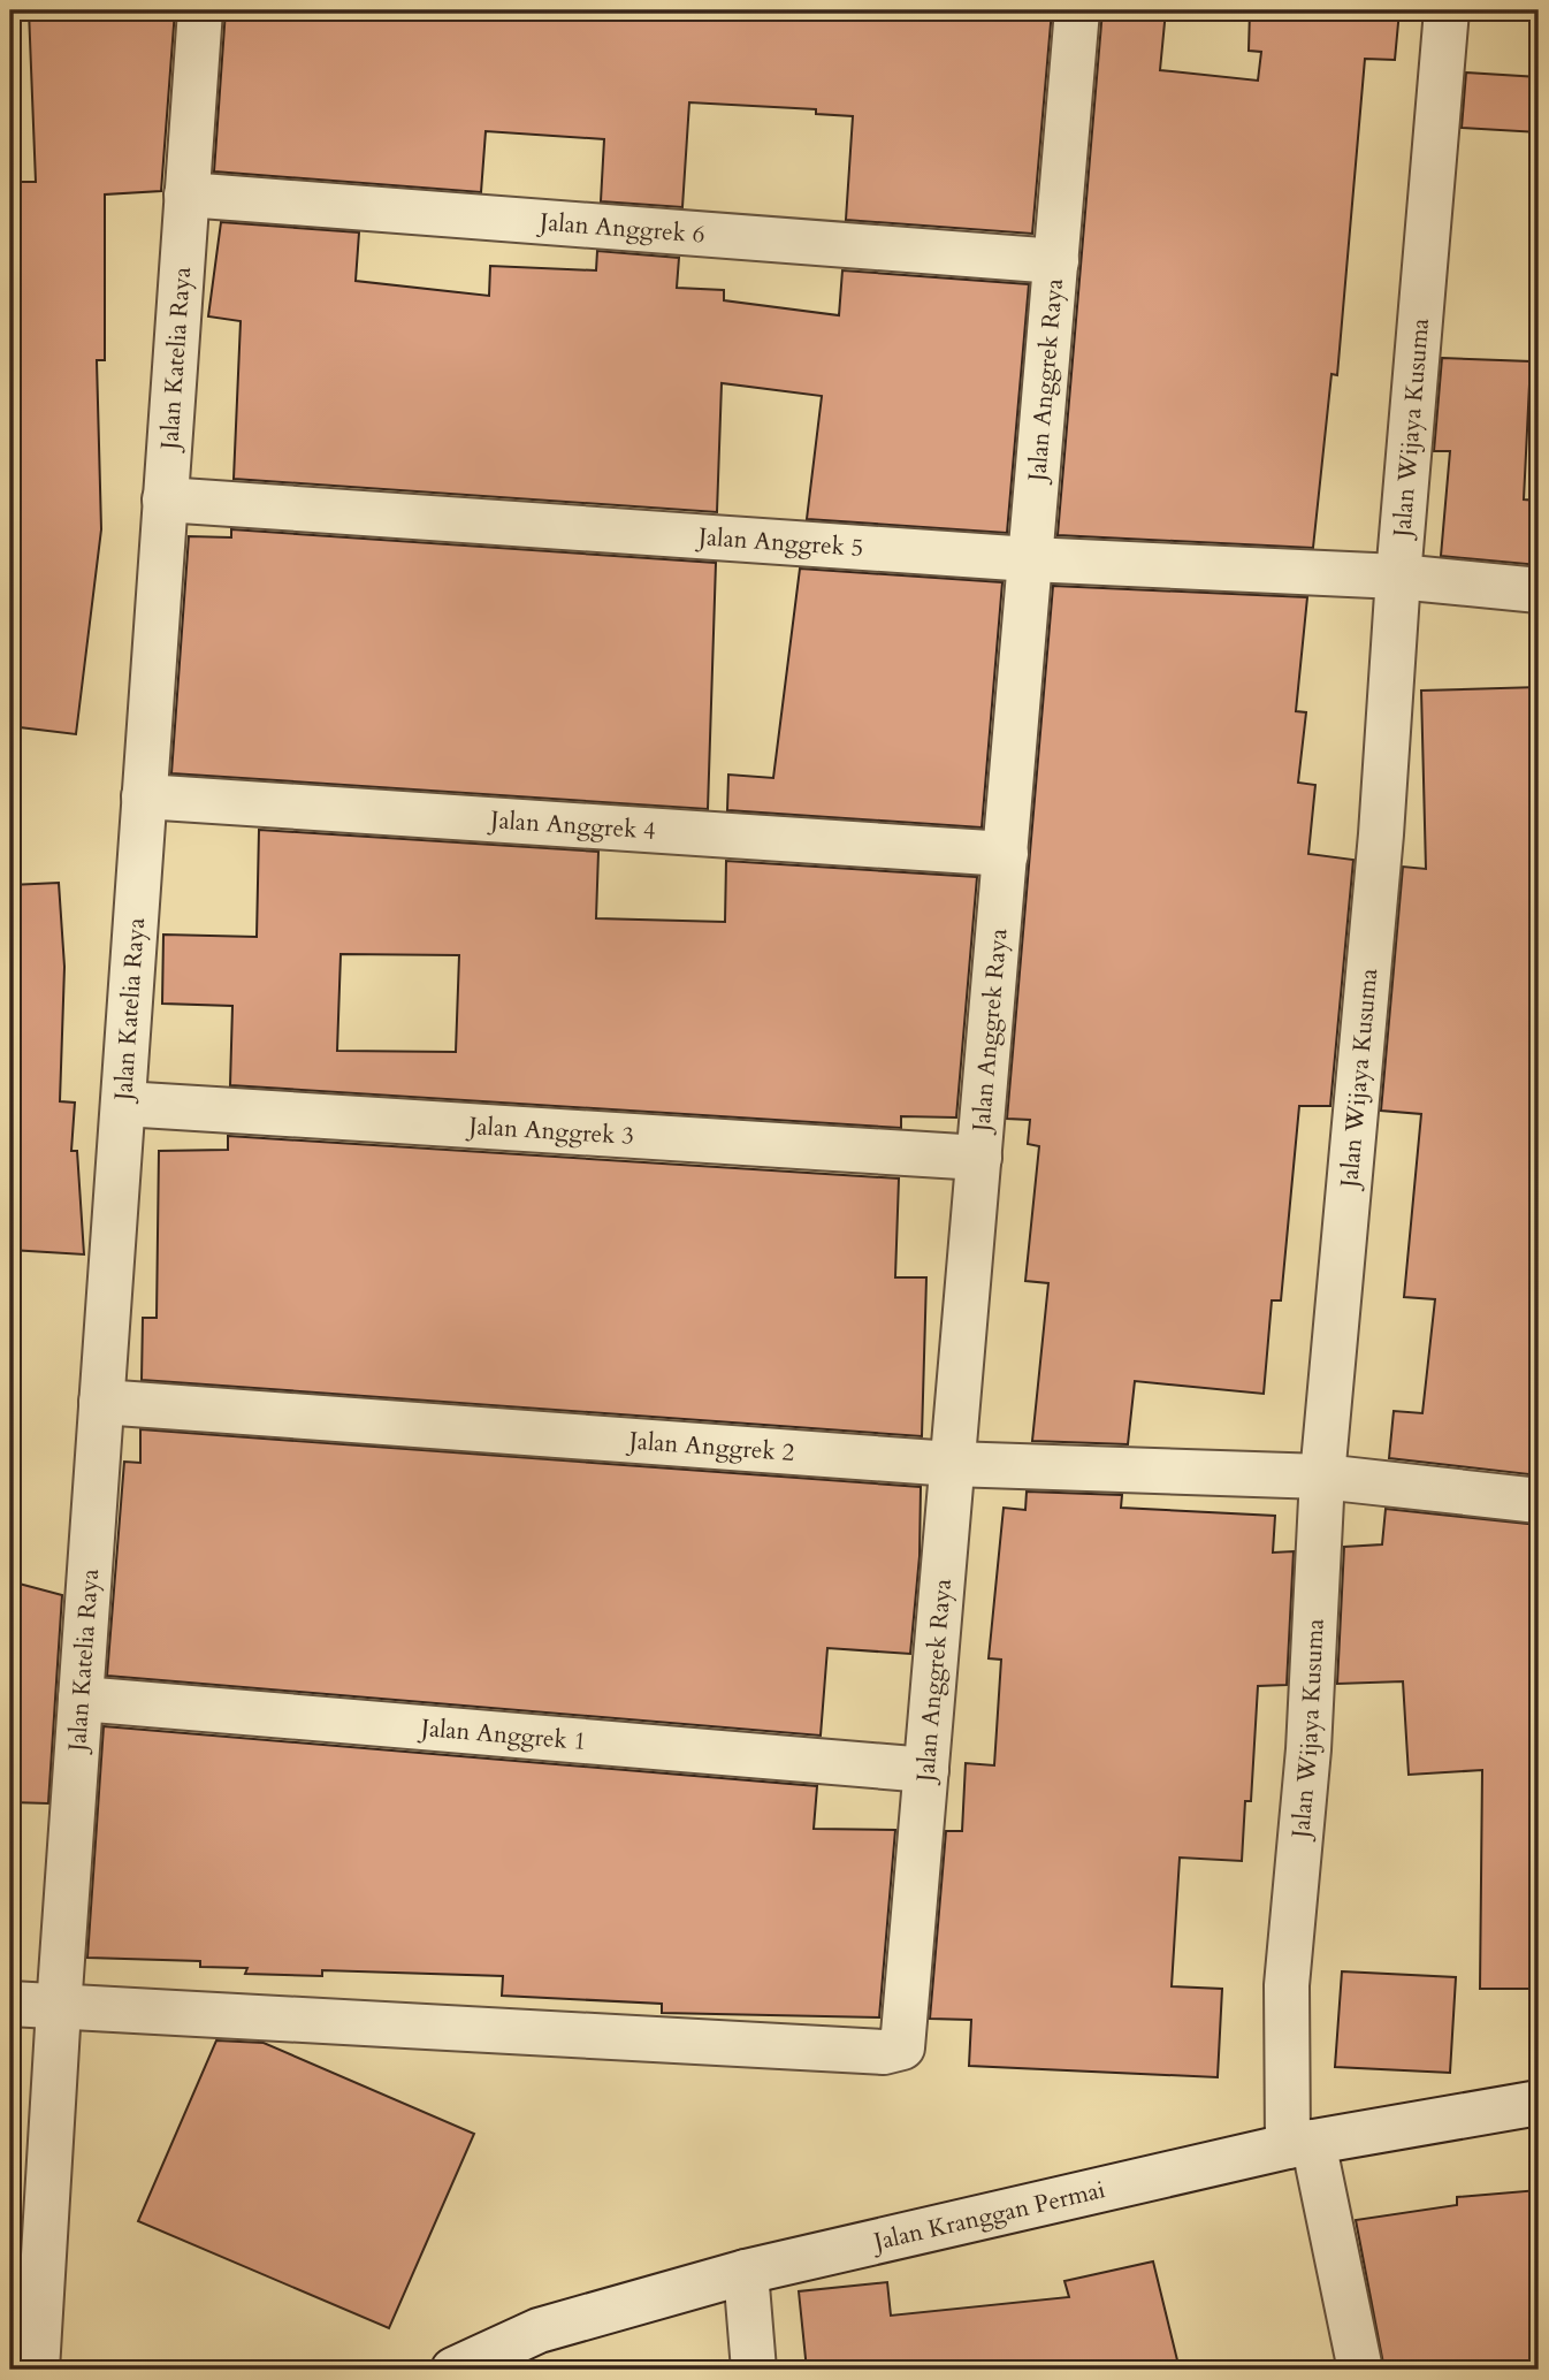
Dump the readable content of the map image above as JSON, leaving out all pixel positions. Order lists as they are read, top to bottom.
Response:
{
  "streets": {
    "street": [
      "Jalan Anggrek 6",
      "Jalan Katelia Raya",
      "Jalan Anggrek Raya",
      "Jalan Wijaya Kusuma",
      "Jalan Anggrek 5",
      "Jalan Anggrek 4",
      "Jalan Anggrek 3",
      "Jalan Anggrek 2",
      "Jalan Anggrek 1",
      "Jalan Kranggan Permai"
    ]
  },
  "crossings": [
    ["Jalan Anggrek 6", "Jalan Katelia Raya"],
    ["Jalan Anggrek 6", "Jalan Anggrek Raya"],
    ["Jalan Katelia Raya", "Jalan Anggrek Raya"],
    ["Jalan Katelia Raya", "Jalan Anggrek 5"],
    ["Jalan Katelia Raya", "Jalan Anggrek 4"],
    ["Jalan Katelia Raya", "Jalan Anggrek 3"],
    ["Jalan Katelia Raya", "Jalan Anggrek 2"],
    ["Jalan Katelia Raya", "Jalan Anggrek 1"],
    ["Jalan Anggrek Raya", "Jalan Anggrek 5"],
    ["Jalan Anggrek Raya", "Jalan Anggrek 4"],
    ["Jalan Anggrek Raya", "Jalan Anggrek 3"],
    ["Jalan Anggrek Raya", "Jalan Anggrek 2"],
    ["Jalan Anggrek Raya", "Jalan Anggrek 1"],
    ["Jalan Wijaya Kusuma", "Jalan Anggrek 5"],
    ["Jalan Wijaya Kusuma", "Jalan Anggrek 2"],
    ["Jalan Wijaya Kusuma", "Jalan Kranggan Permai"]
  ]
}
